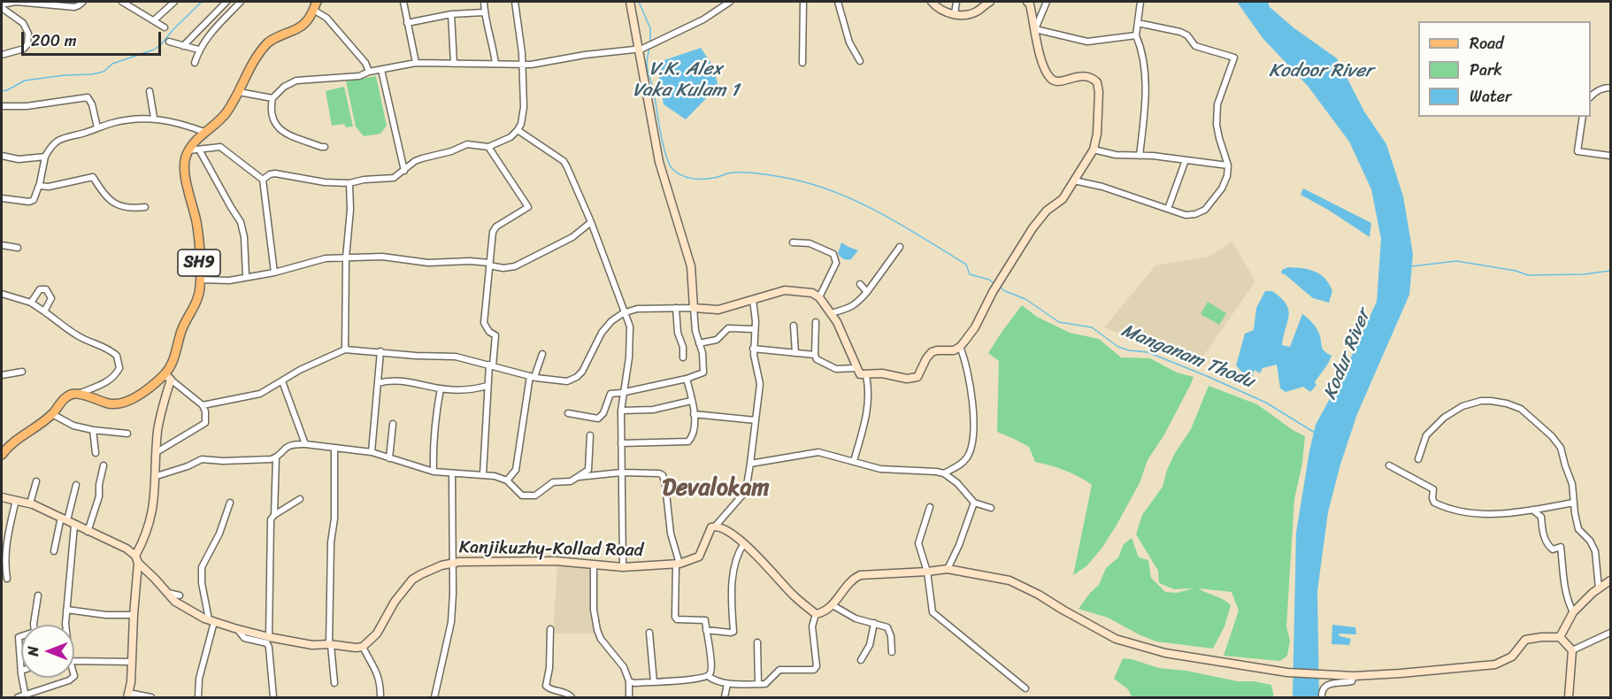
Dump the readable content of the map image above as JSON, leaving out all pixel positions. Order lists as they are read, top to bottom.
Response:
{
  "streets": {
    "main road": ["SH9", "Kanjikuzhy-Kollad Road"]
  },
  "districts": ["Devalokam"],
  "water": [
    "V.K. Alex Vaka Kulam 1",
    "Kodoor River",
    "Kodur River",
    "Manganam Thodu"
  ],
  "legend": ["Road", "Park", "Water"],
  "scale_bar": "200 m",
  "north": "left"
}
